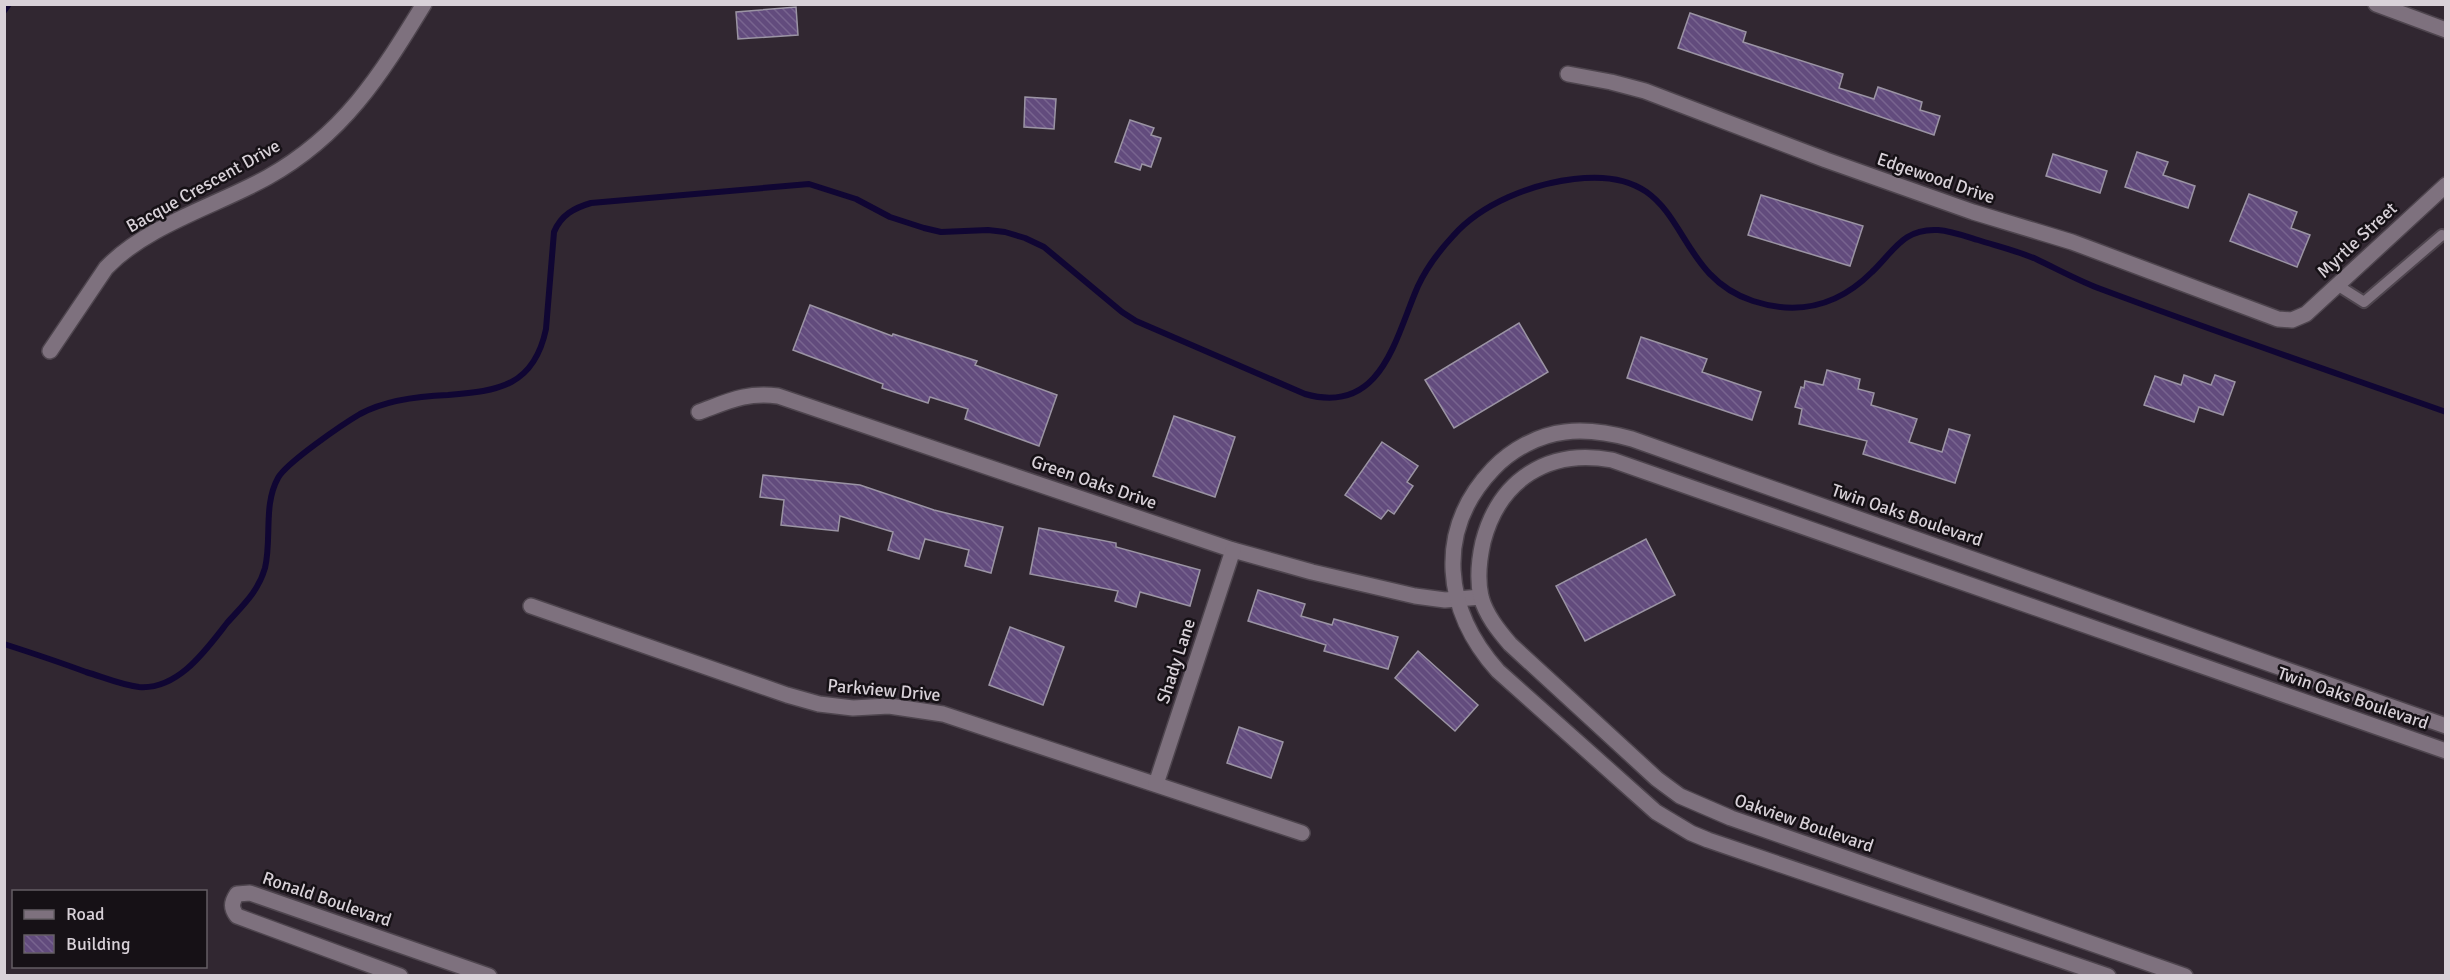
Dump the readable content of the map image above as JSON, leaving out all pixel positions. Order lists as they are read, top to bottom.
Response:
{
  "streets": {
    "street": [
      "Edgewood Drive",
      "Bacque Crescent Drive",
      "Myrtle Street",
      "Green Oaks Drive",
      "Twin Oaks Boulevard",
      "Shady Lane",
      "Parkview Drive",
      "Oakview Boulevard",
      "Ronald Boulevard"
    ]
  },
  "crossings": [
    ["Edgewood Drive", "Myrtle Street"],
    ["Green Oaks Drive", "Twin Oaks Boulevard"],
    ["Green Oaks Drive", "Shady Lane"],
    ["Green Oaks Drive", "Oakview Boulevard"],
    ["Twin Oaks Boulevard", "Oakview Boulevard"],
    ["Shady Lane", "Parkview Drive"]
  ],
  "legend": ["Road", "Building"]
}
